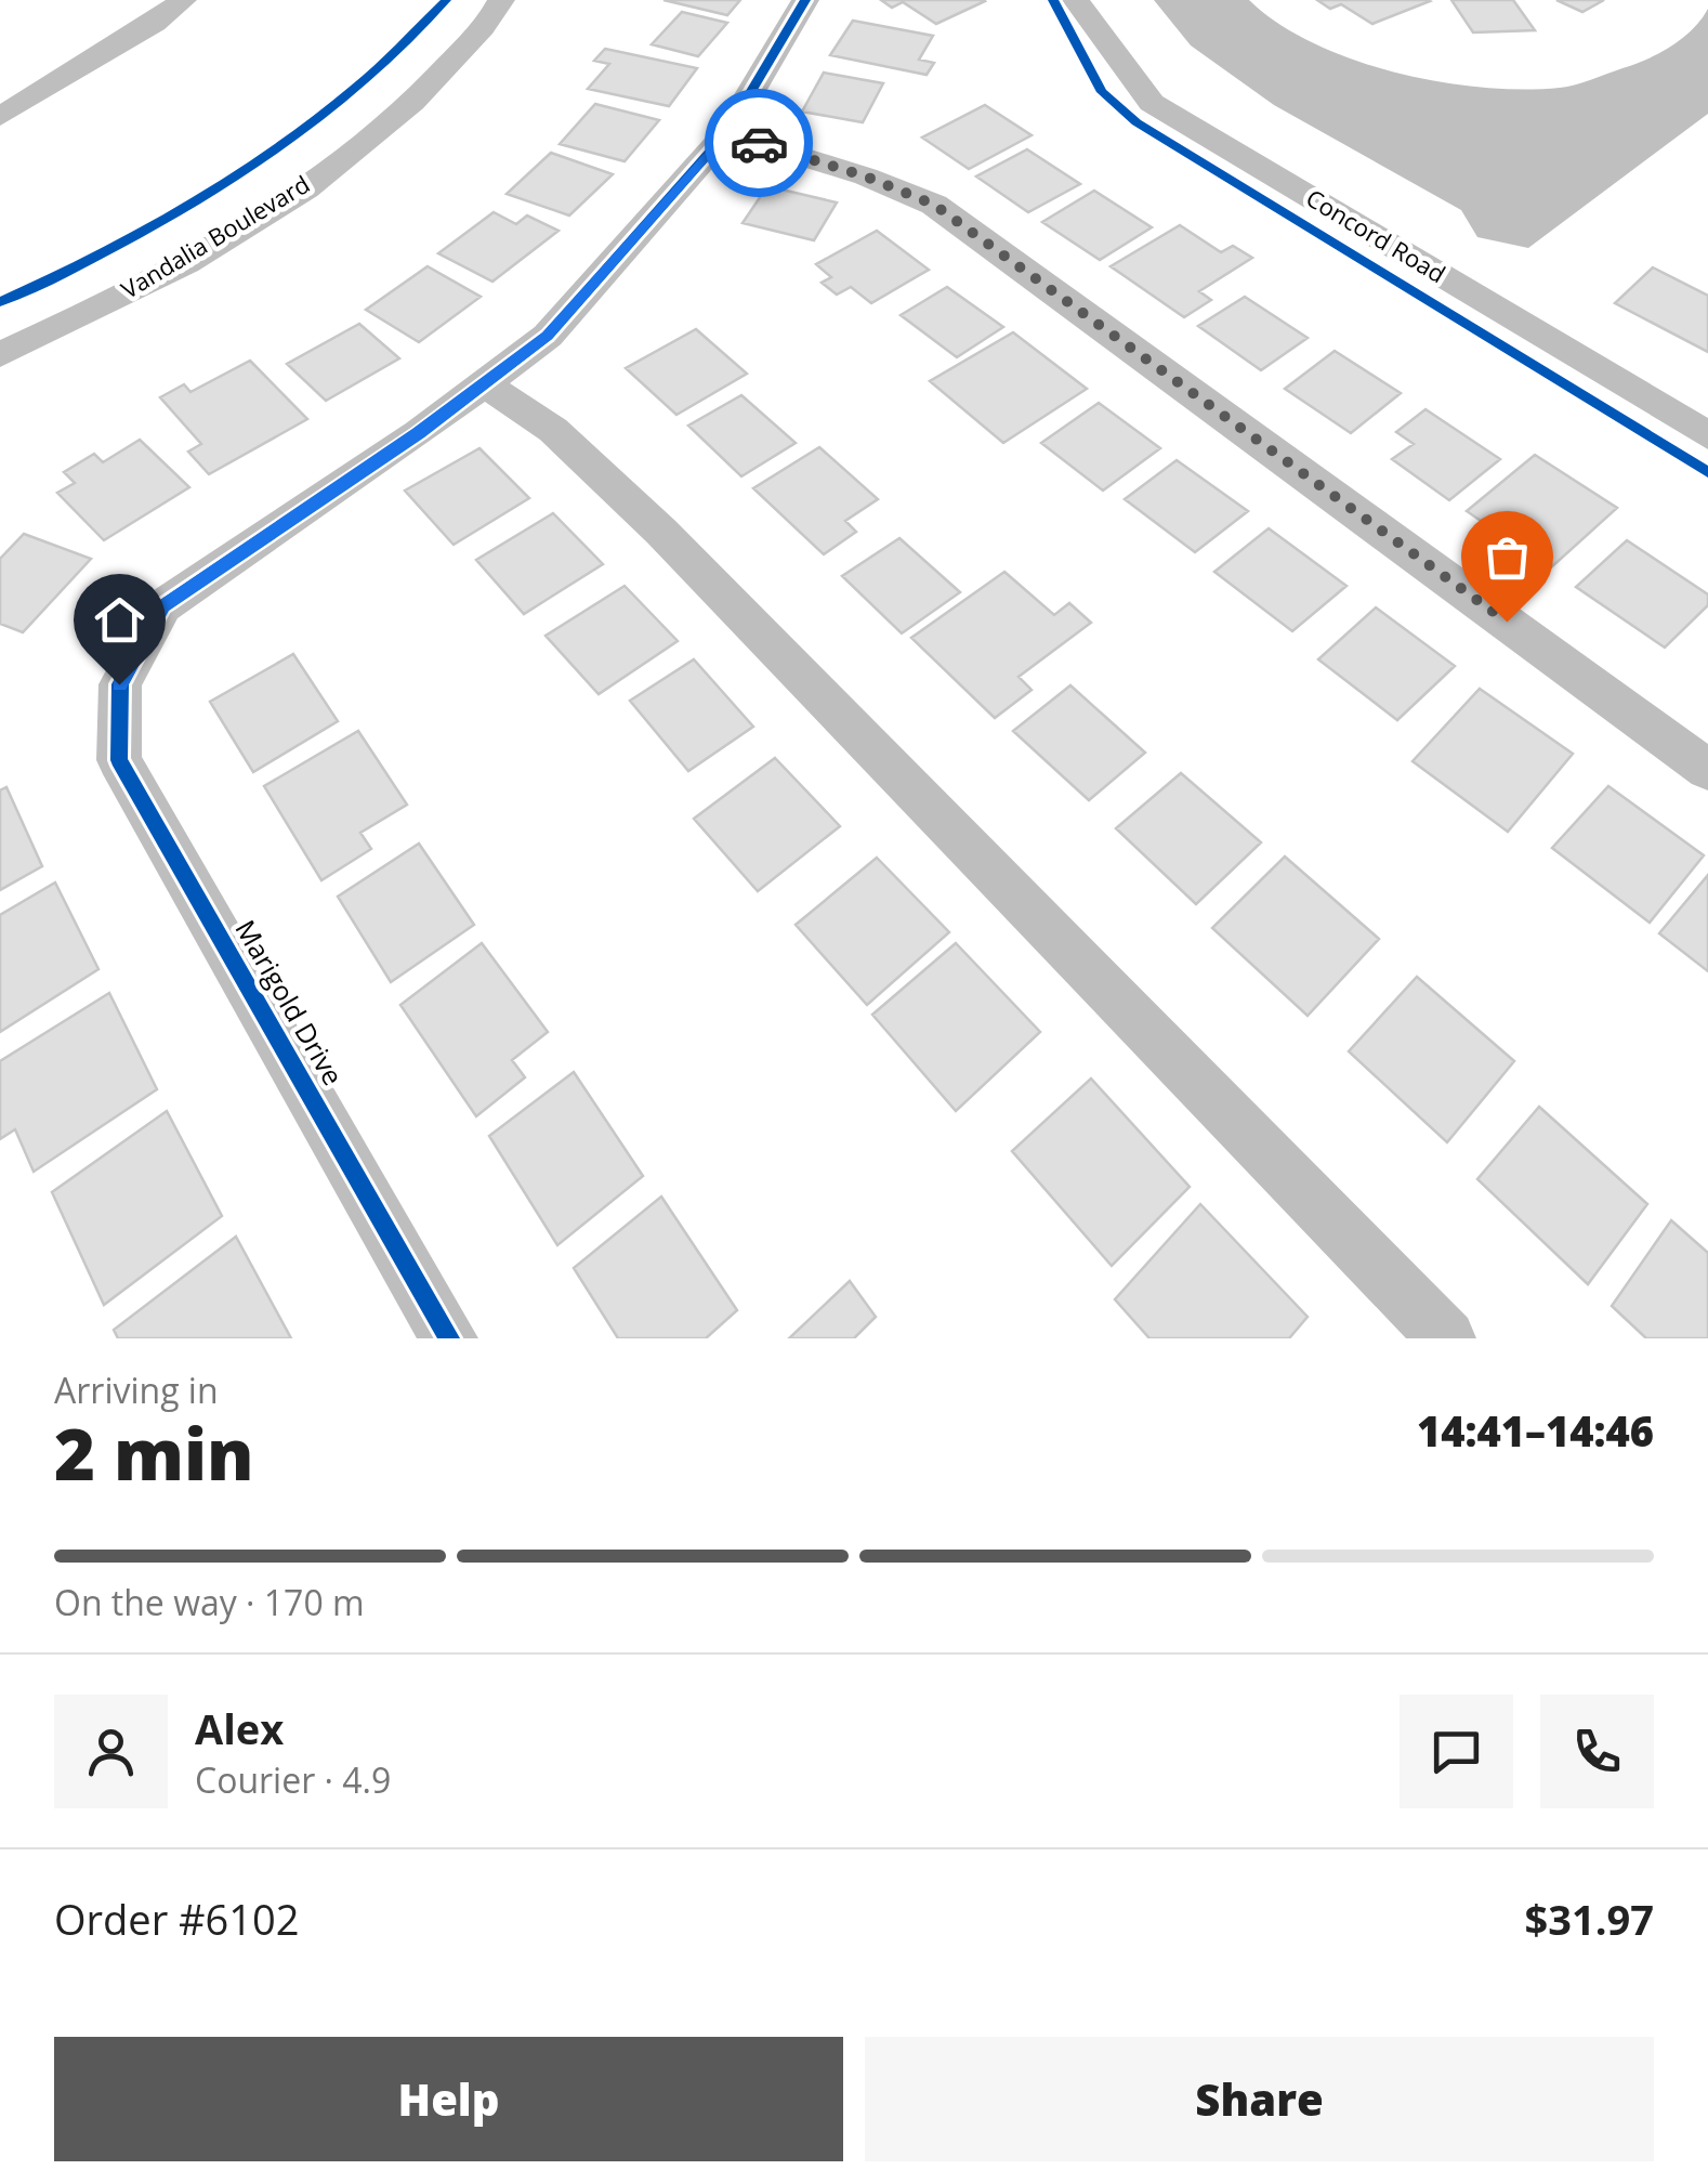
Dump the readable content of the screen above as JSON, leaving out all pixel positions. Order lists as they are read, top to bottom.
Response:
{
  "streets": {
    "street": ["Concord Road", "Vandalia Boulevard", "Marigold Drive"]
  },
  "page": {
    "heading": ["2 min", "Arriving in", "14:41–14:46"],
    "panel": [
      "Alex",
      "Courier · 4.9",
      "Order #6102",
      "$31.97"
    ],
    "bar": "On the way · 170 m",
    "buttons": ["Help", "Share"]
  }
}
